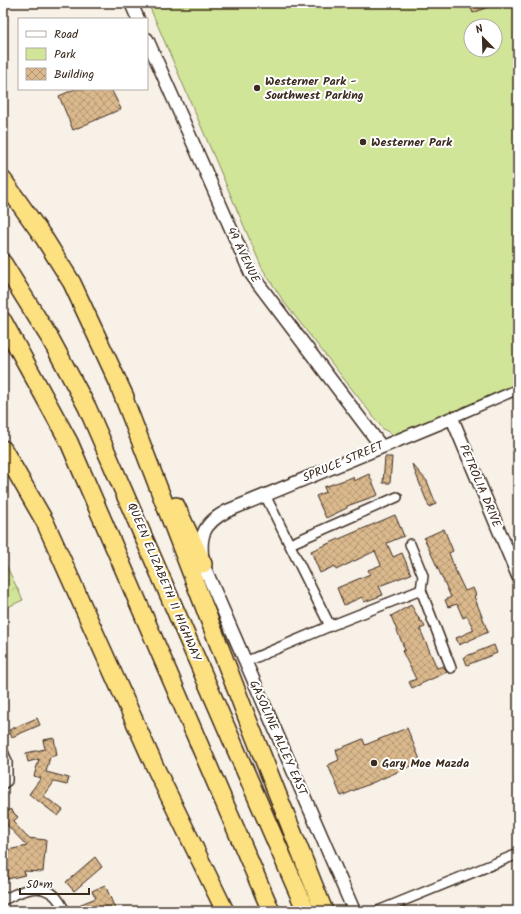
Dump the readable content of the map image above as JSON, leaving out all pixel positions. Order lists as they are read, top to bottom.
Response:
{
  "streets": {
    "highway": ["QUEEN ELIZABETH II HIGHWAY"],
    "street": [
      "49 AVENUE",
      "SPRUCE STREET",
      "PETROLIA DRIVE",
      "GASOLINE ALLEY EAST"
    ]
  },
  "crossings": [
    ["49 AVENUE", "SPRUCE STREET"],
    ["SPRUCE STREET", "PETROLIA DRIVE"],
    ["SPRUCE STREET", "GASOLINE ALLEY EAST"]
  ],
  "places": ["Westerner Park - Southwest Parking", "Westerner Park", "Gary Moe Mazda"],
  "legend": ["Road", "Park", "Building"],
  "scale_bar": "50 m",
  "north": "top left"
}
